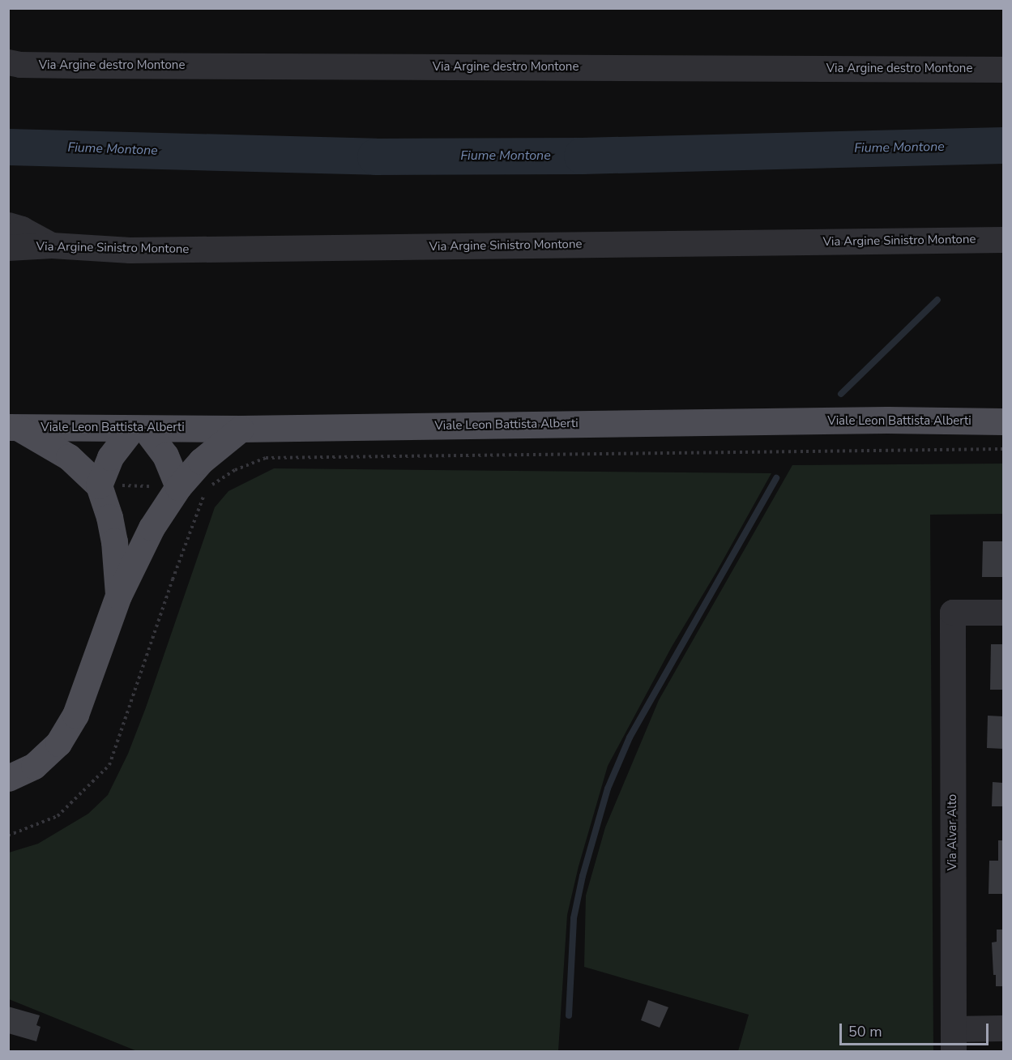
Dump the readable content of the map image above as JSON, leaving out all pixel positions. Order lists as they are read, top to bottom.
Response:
{
  "streets": {
    "main road": ["Viale Leon Battista Alberti"],
    "street": ["Via Argine destro Montone", "Via Argine Sinistro Montone", "Via Alvar Alto"]
  },
  "water": ["Fiume Montone"],
  "scale_bar": "50 m"
}
